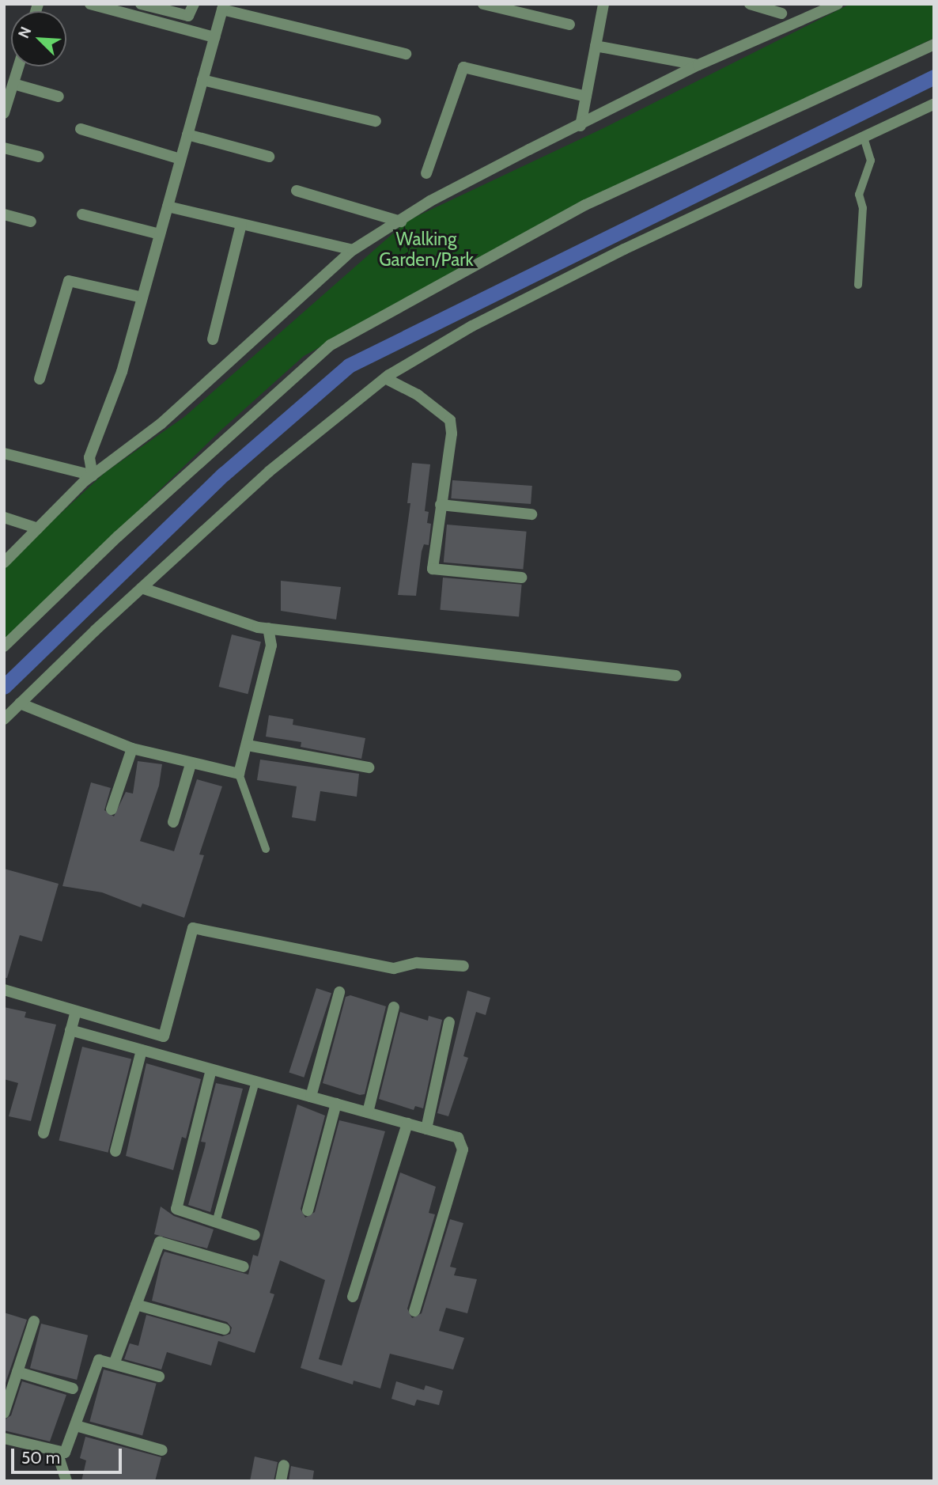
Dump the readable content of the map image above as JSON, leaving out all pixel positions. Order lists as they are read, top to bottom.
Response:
{
  "parks": ["Walking Garden/Park"],
  "scale_bar": "50 m",
  "north": "top left"
}
